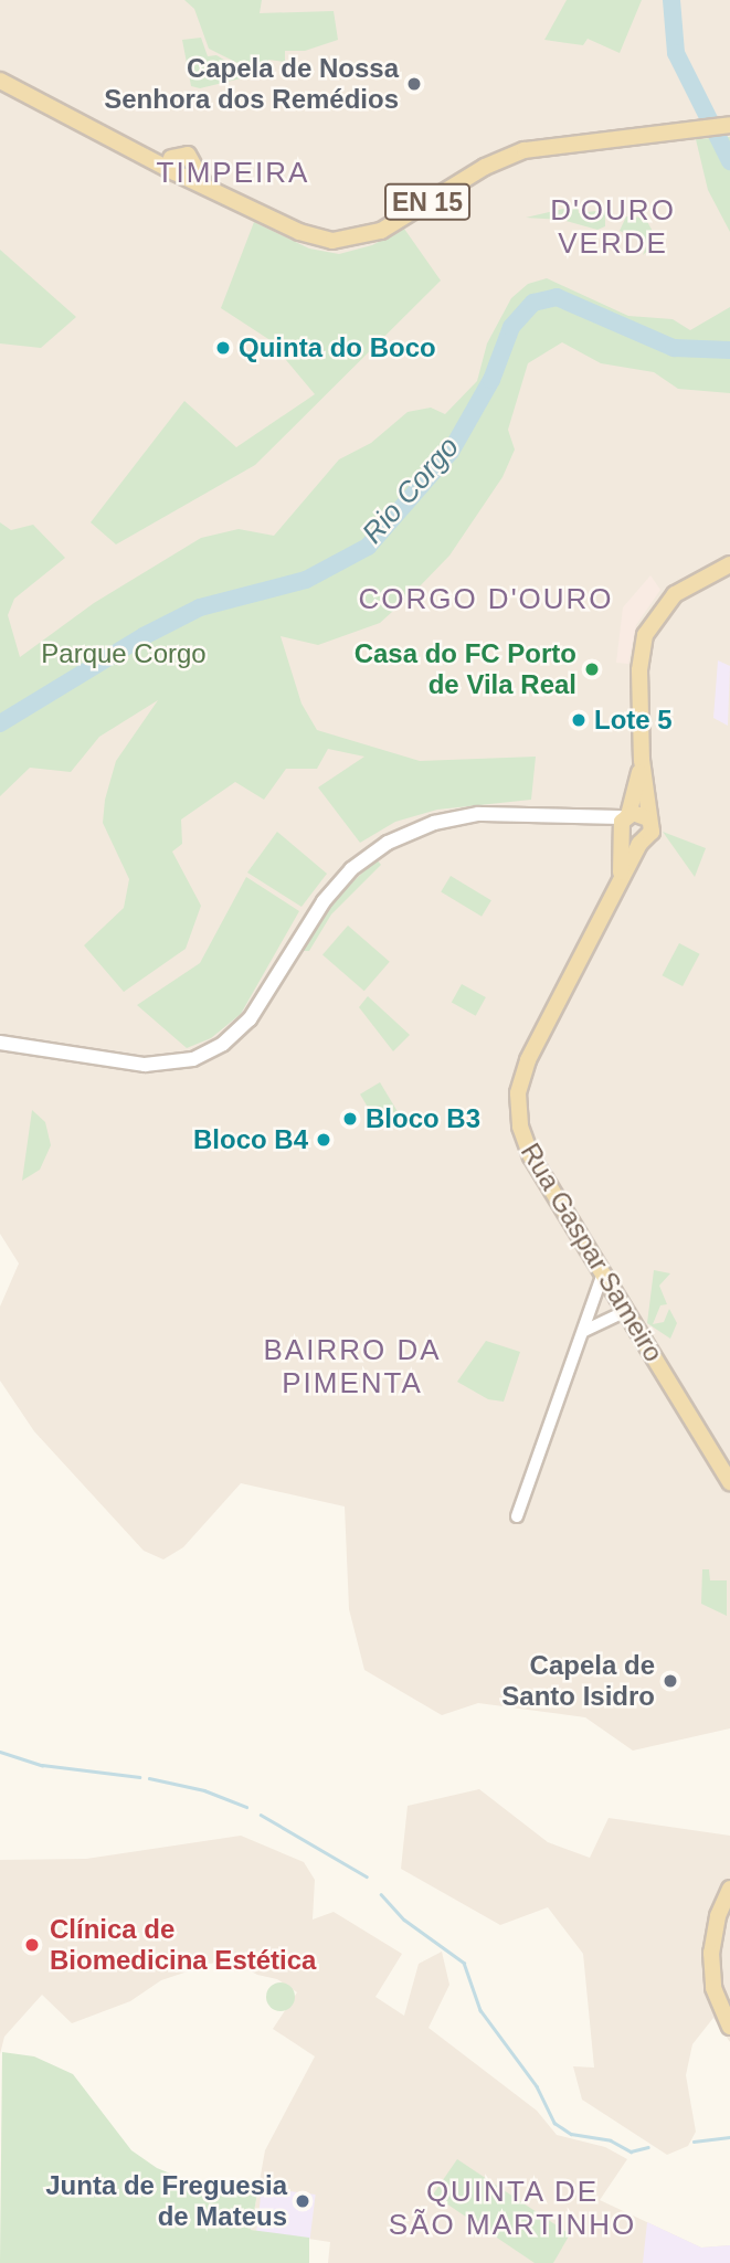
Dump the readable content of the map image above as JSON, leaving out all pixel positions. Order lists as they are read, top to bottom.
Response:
{
  "streets": {
    "main road": ["EN 15", "Rua Gaspar Sameiro"]
  },
  "districts": [
    "TIMPEIRA",
    "D'OURO VERDE",
    "CORGO D'OURO",
    "BAIRRO DA PIMENTA",
    "QUINTA DE SÃO MARTINHO"
  ],
  "water": ["Rio Corgo"],
  "parks": ["Parque Corgo"],
  "places": [
    "Capela de Nossa Senhora dos Remédios",
    "Quinta do Boco",
    "Casa do FC Porto de Vila Real",
    "Lote 5",
    "Bloco B3",
    "Bloco B4",
    "Capela de Santo Isidro",
    "Clínica de Biomedicina Estética",
    "Junta de Freguesia de Mateus"
  ]
}
